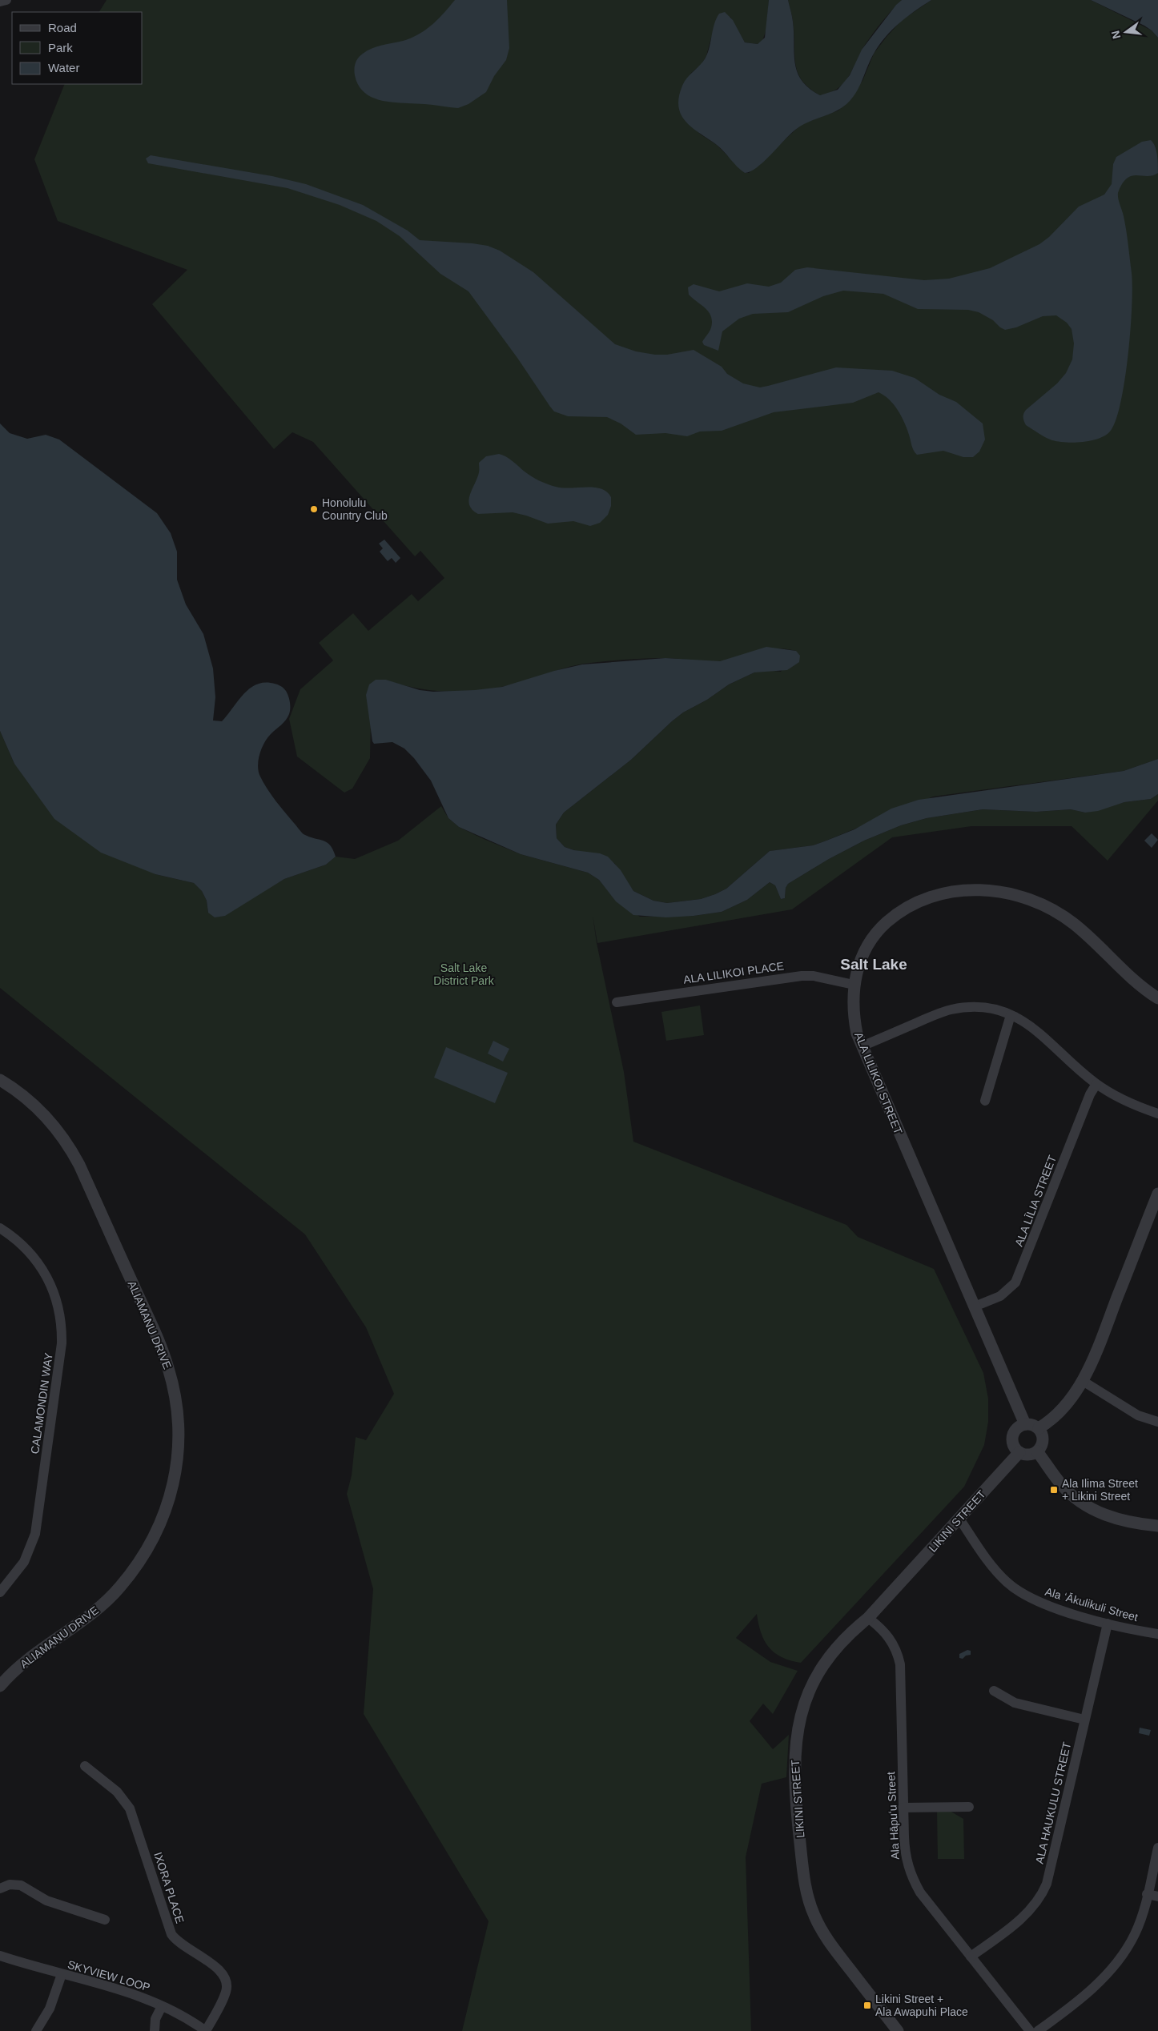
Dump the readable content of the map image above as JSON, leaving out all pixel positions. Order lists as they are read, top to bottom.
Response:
{
  "streets": {
    "street": [
      "ALA LILIKOI PLACE",
      "ALA LILIKOI STREET",
      "ALA LĪLIA STREET",
      "ALIAMANU DRIVE",
      "CALAMONDIN WAY",
      "LIKINI STREET",
      "Ala ʻĀkulikuli Street",
      "ALA HAUKULU STREET",
      "Ala Hāpuʻu Street",
      "IXORA PLACE",
      "SKYVIEW LOOP"
    ]
  },
  "crossings": [
    ["ALA LILIKOI PLACE", "ALA LILIKOI STREET"],
    ["ALA LILIKOI STREET", "ALA LĪLIA STREET"],
    ["ALA LILIKOI STREET", "LIKINI STREET"],
    ["LIKINI STREET", "Ala ʻĀkulikuli Street"],
    ["LIKINI STREET", "Ala Hāpuʻu Street"],
    ["Ala ʻĀkulikuli Street", "ALA HAUKULU STREET"],
    ["ALA HAUKULU STREET", "Ala Hāpuʻu Street"],
    ["IXORA PLACE", "SKYVIEW LOOP"]
  ],
  "districts": ["Salt Lake"],
  "parks": ["Salt Lake District Park"],
  "places": {
    "other": ["Honolulu Country Club"],
    "transit": ["Ala Ilima Street + Likini Street", "Likini Street + Ala Awapuhi Place"]
  },
  "legend": ["Road", "Park", "Water"],
  "north": "left"
}
